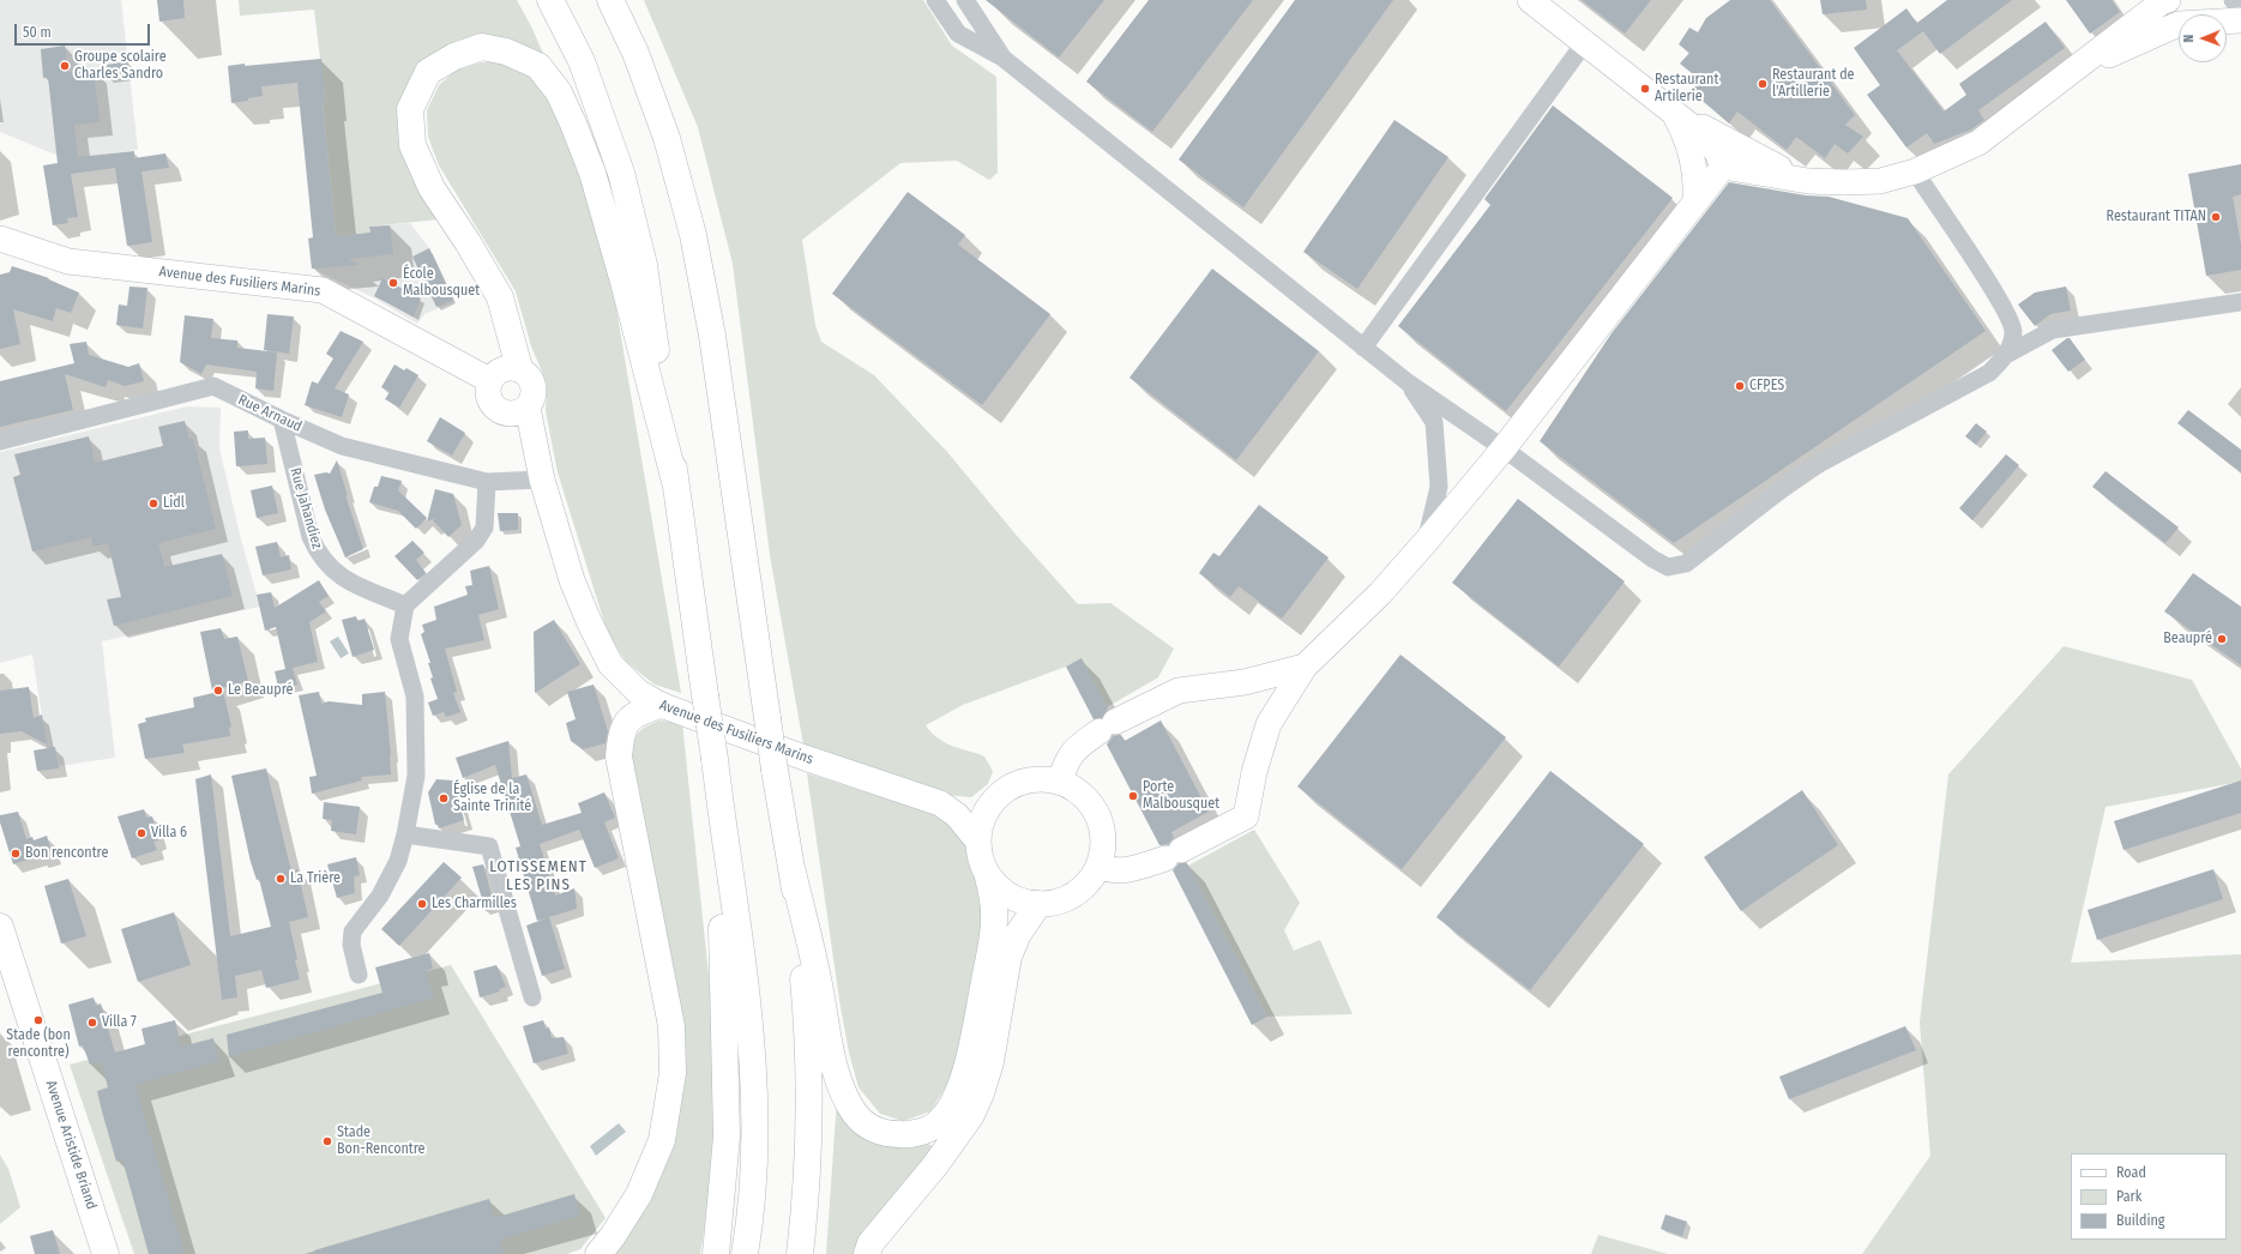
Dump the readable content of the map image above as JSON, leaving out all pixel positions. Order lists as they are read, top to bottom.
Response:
{
  "streets": {
    "main road": ["Avenue Aristide Briand"],
    "street": ["Avenue des Fusiliers Marins", "Rue Arnaud", "Rue Jahandiez"]
  },
  "crossings": [
    ["Avenue des Fusiliers Marins", "Rue Arnaud"],
    ["Rue Arnaud", "Rue Jahandiez"]
  ],
  "districts": ["LOTISSEMENT LES PINS"],
  "places": [
    "Groupe scolaire Charles Sandro",
    "Restaurant de l'Artillerie",
    "Restaurant Artilerie",
    "Restaurant TITAN",
    "École Malbousquet",
    "CFPES",
    "Lidl",
    "Beaupré",
    "Le Beaupré",
    "Porte Malbousquet",
    "Église de la Sainte Trinité",
    "Villa 6",
    "Bon rencontre",
    "La Trière",
    "Les Charmilles",
    "Stade (bon rencontre)",
    "Villa 7",
    "Stade Bon-Rencontre"
  ],
  "legend": ["Road", "Park", "Building"],
  "scale_bar": "50 m",
  "north": "left"
}
